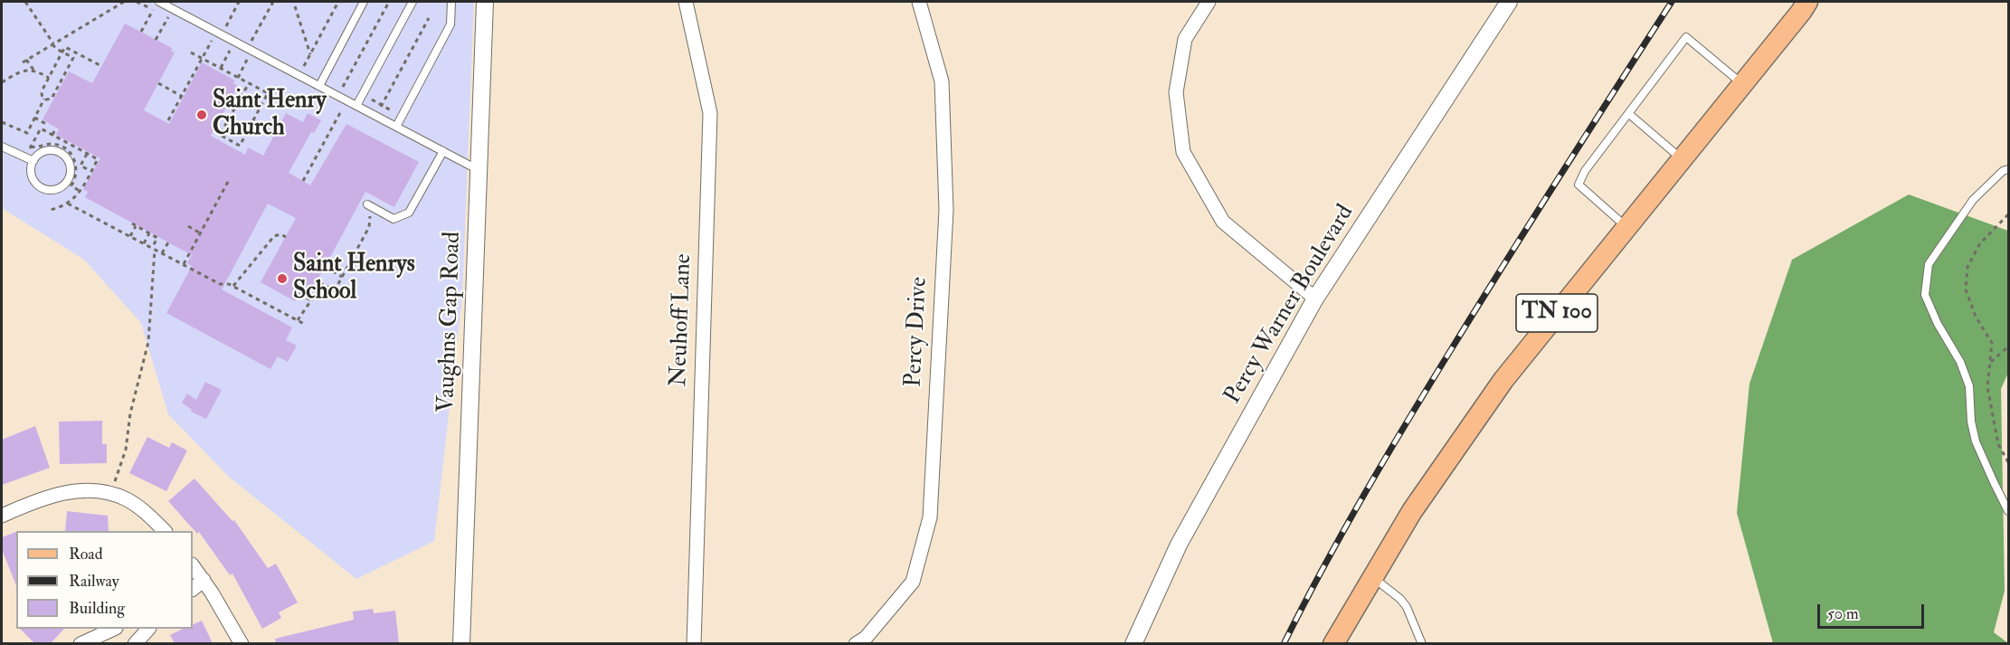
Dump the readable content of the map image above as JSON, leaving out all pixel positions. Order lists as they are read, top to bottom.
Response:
{
  "streets": {
    "main road": ["TN 100"],
    "street": [
      "Percy Warner Boulevard",
      "Neuhoff Lane",
      "Vaughns Gap Road",
      "Percy Drive"
    ]
  },
  "places": ["Saint Henry Church", "Saint Henrys School"],
  "legend": ["Road", "Railway", "Building"],
  "scale_bar": "50 m"
}
